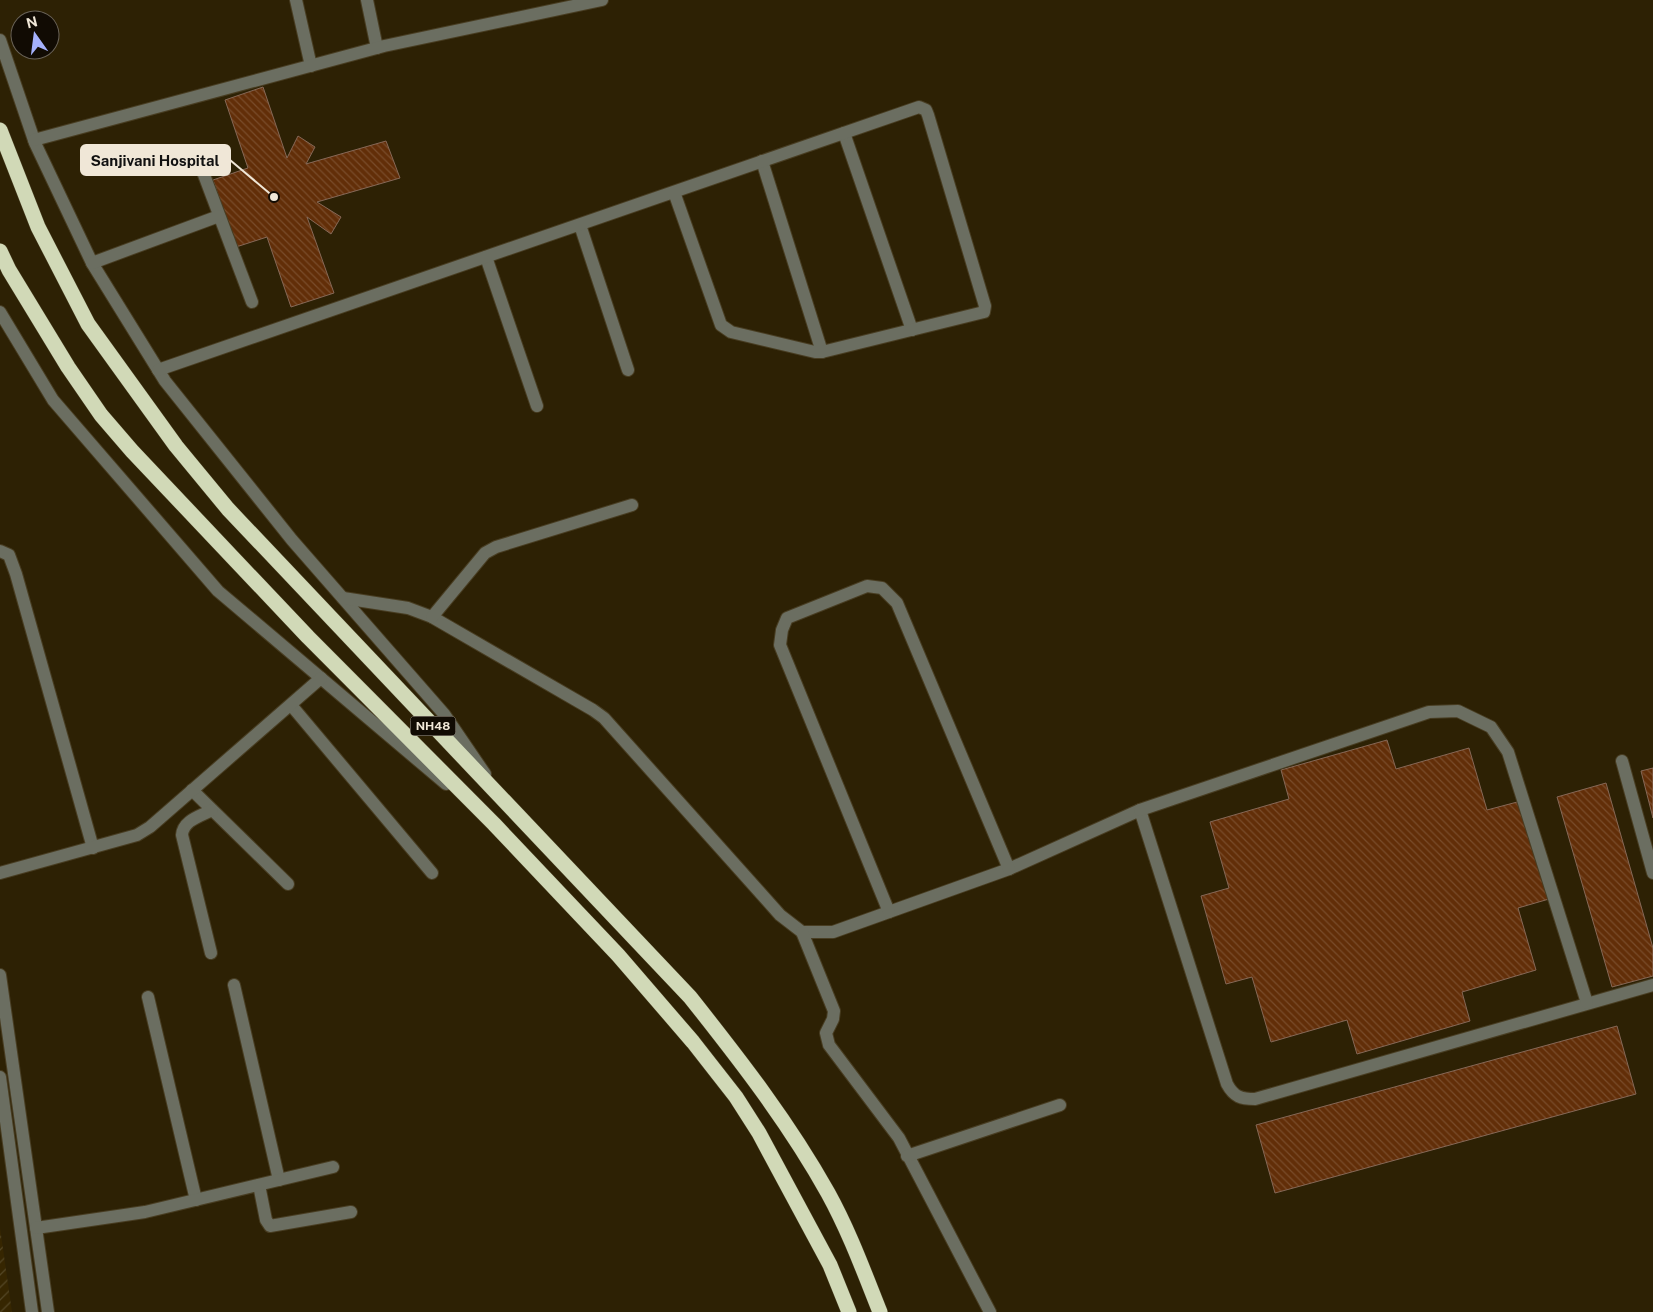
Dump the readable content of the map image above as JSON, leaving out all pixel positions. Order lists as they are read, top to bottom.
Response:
{
  "streets": {
    "highway": ["NH48"]
  },
  "places": ["Sanjivani Hospital"],
  "north": "top"
}
